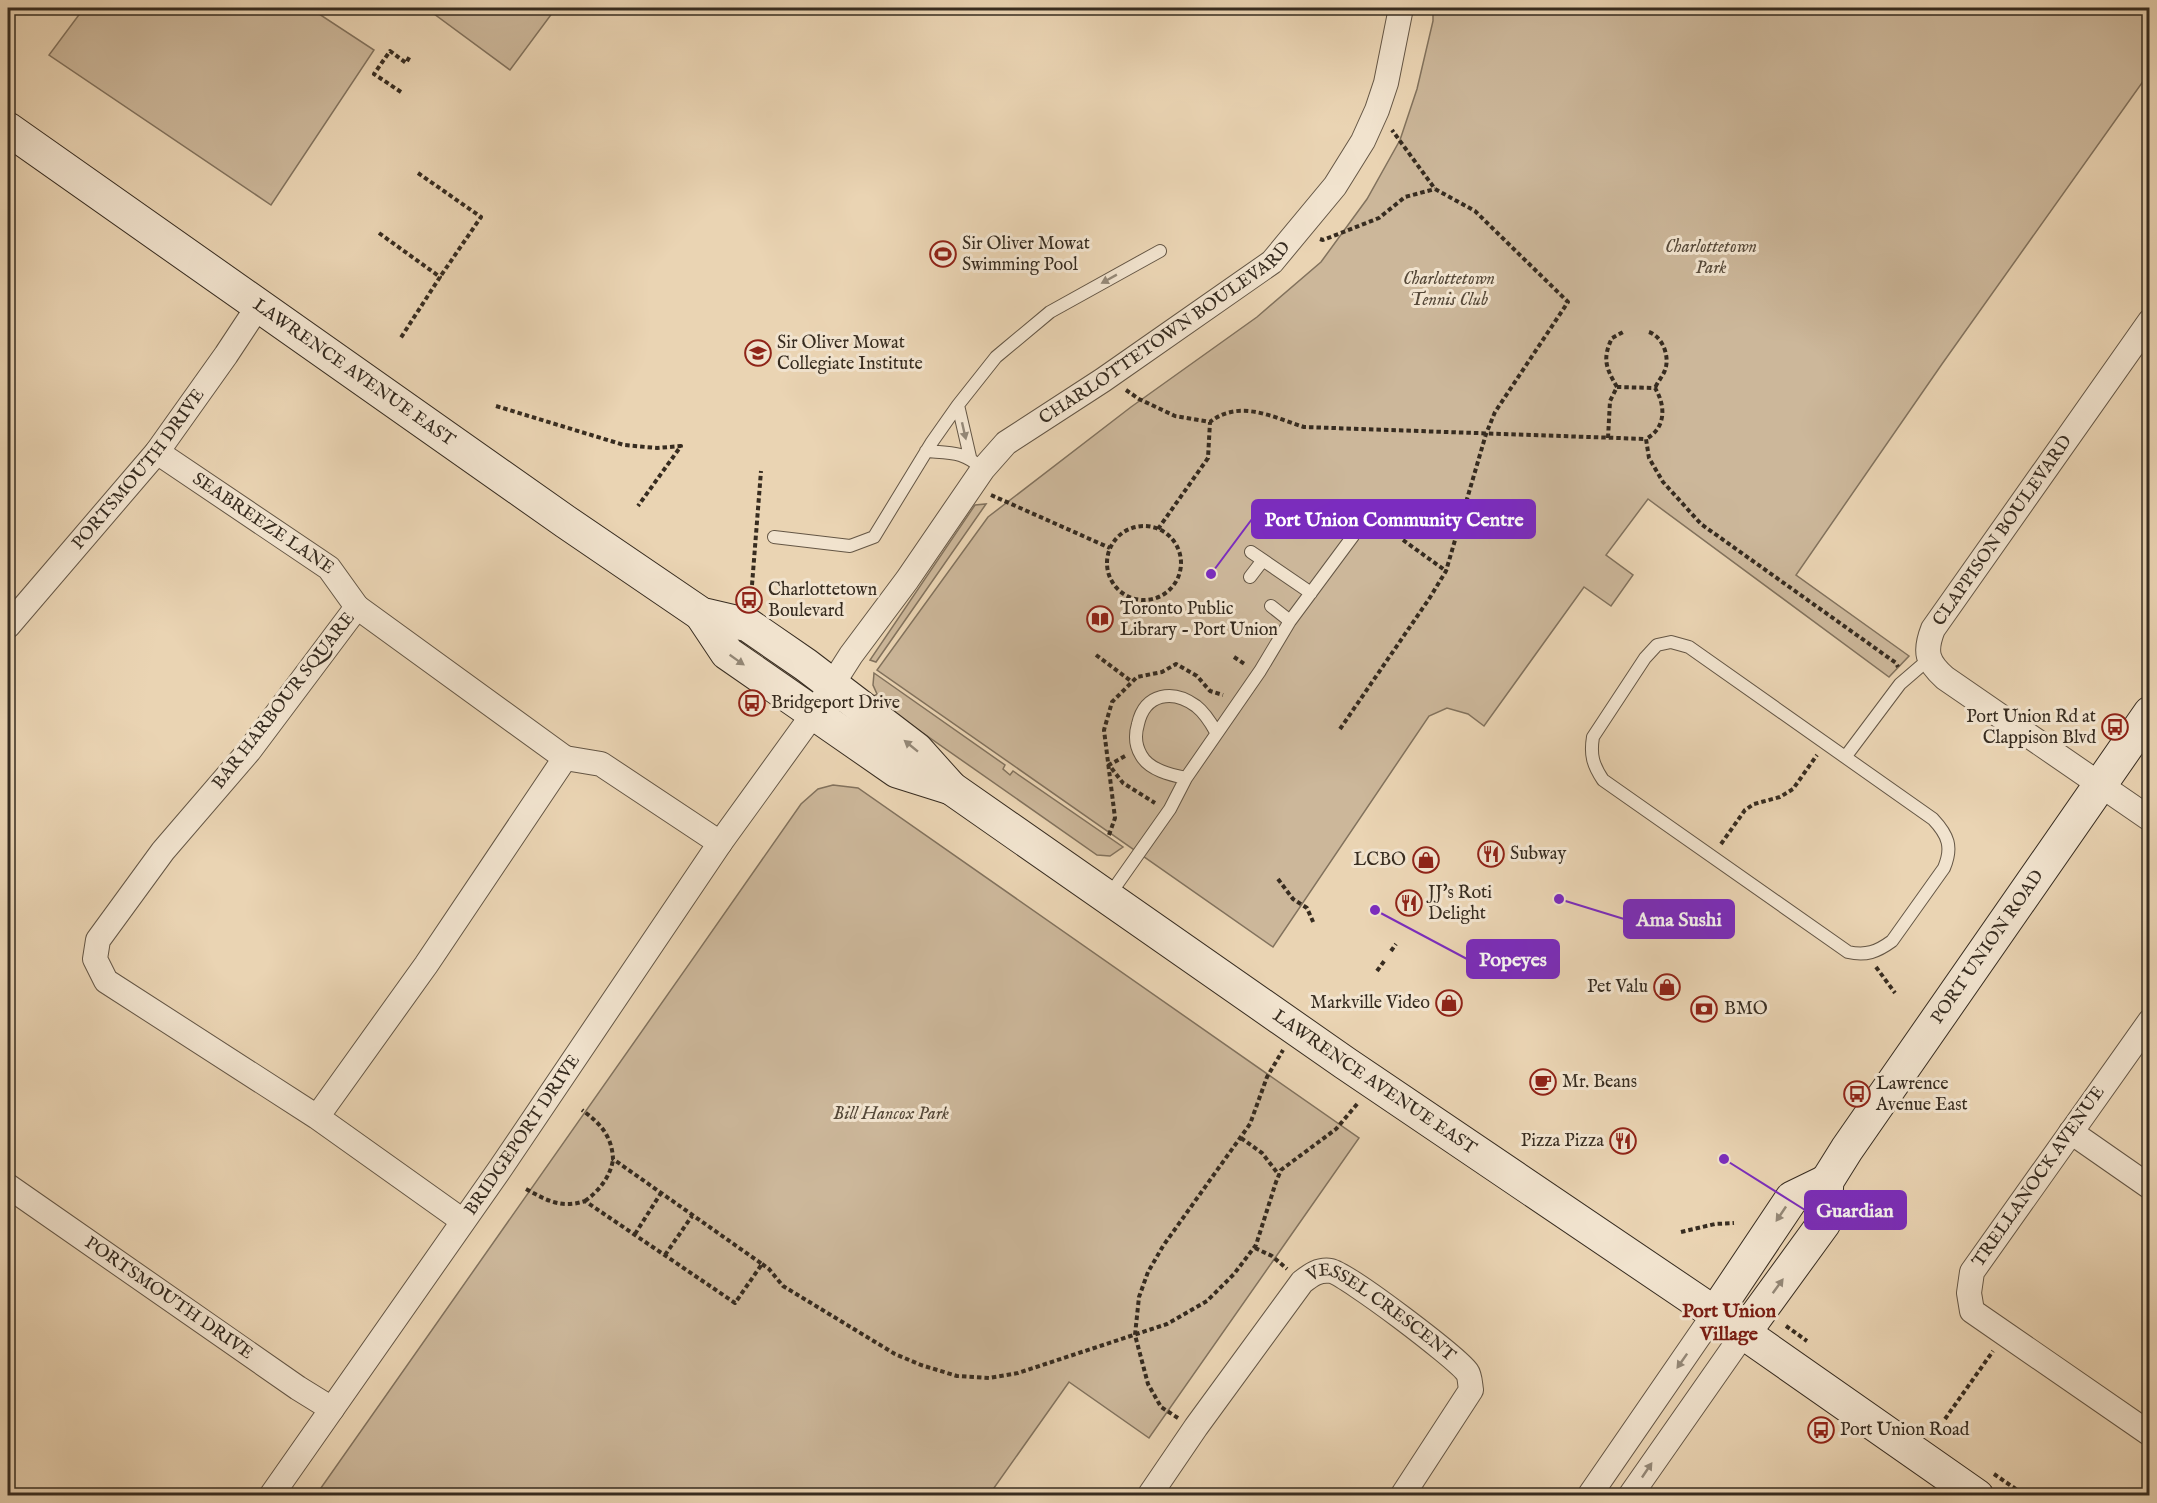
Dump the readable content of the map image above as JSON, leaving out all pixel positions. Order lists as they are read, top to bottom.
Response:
{
  "streets": {
    "main road": ["LAWRENCE AVENUE EAST", "PORT UNION ROAD"],
    "street": [
      "CHARLOTTETOWN BOULEVARD",
      "PORTSMOUTH DRIVE",
      "SEABREEZE LANE",
      "CLAPPISON BOULEVARD",
      "BAR HARBOUR SQUARE",
      "BRIDGEPORT DRIVE",
      "TRELLANOCK AVENUE",
      "VESSEL CRESCENT"
    ]
  },
  "crossings": [
    ["CHARLOTTETOWN BOULEVARD", "LAWRENCE AVENUE EAST"],
    ["CHARLOTTETOWN BOULEVARD", "BRIDGEPORT DRIVE"],
    ["LAWRENCE AVENUE EAST", "PORTSMOUTH DRIVE"],
    ["LAWRENCE AVENUE EAST", "PORT UNION ROAD"],
    ["LAWRENCE AVENUE EAST", "BRIDGEPORT DRIVE"],
    ["PORTSMOUTH DRIVE", "SEABREEZE LANE"],
    ["PORTSMOUTH DRIVE", "BRIDGEPORT DRIVE"],
    ["SEABREEZE LANE", "BAR HARBOUR SQUARE"],
    ["BAR HARBOUR SQUARE", "BRIDGEPORT DRIVE"]
  ],
  "districts": ["Port Union Village"],
  "parks": ["Charlottetown Park", "Charlottetown Tennis Club", "Bill Hancox Park"],
  "places": {
    "sports": ["Sir Oliver Mowat Swimming Pool"],
    "school or university": ["Sir Oliver Mowat Collegiate Institute"],
    "other": [
      "Port Union Community Centre",
      "Ama Sushi",
      "Popeyes",
      "Guardian"
    ],
    "bus stop": [
      "Charlottetown Boulevard",
      "Bridgeport Drive",
      "Port Union Rd at Clappison Blvd",
      "Lawrence Avenue East",
      "Port Union Road"
    ],
    "library": ["Toronto Public Library - Port Union"],
    "restaurant": ["Subway", "JJ's Roti Delight", "Pizza Pizza"],
    "shop": ["LCBO", "Pet Valu", "Markville Video"],
    "bank": ["BMO"],
    "cafe": ["Mr. Beans"]
  }
}
